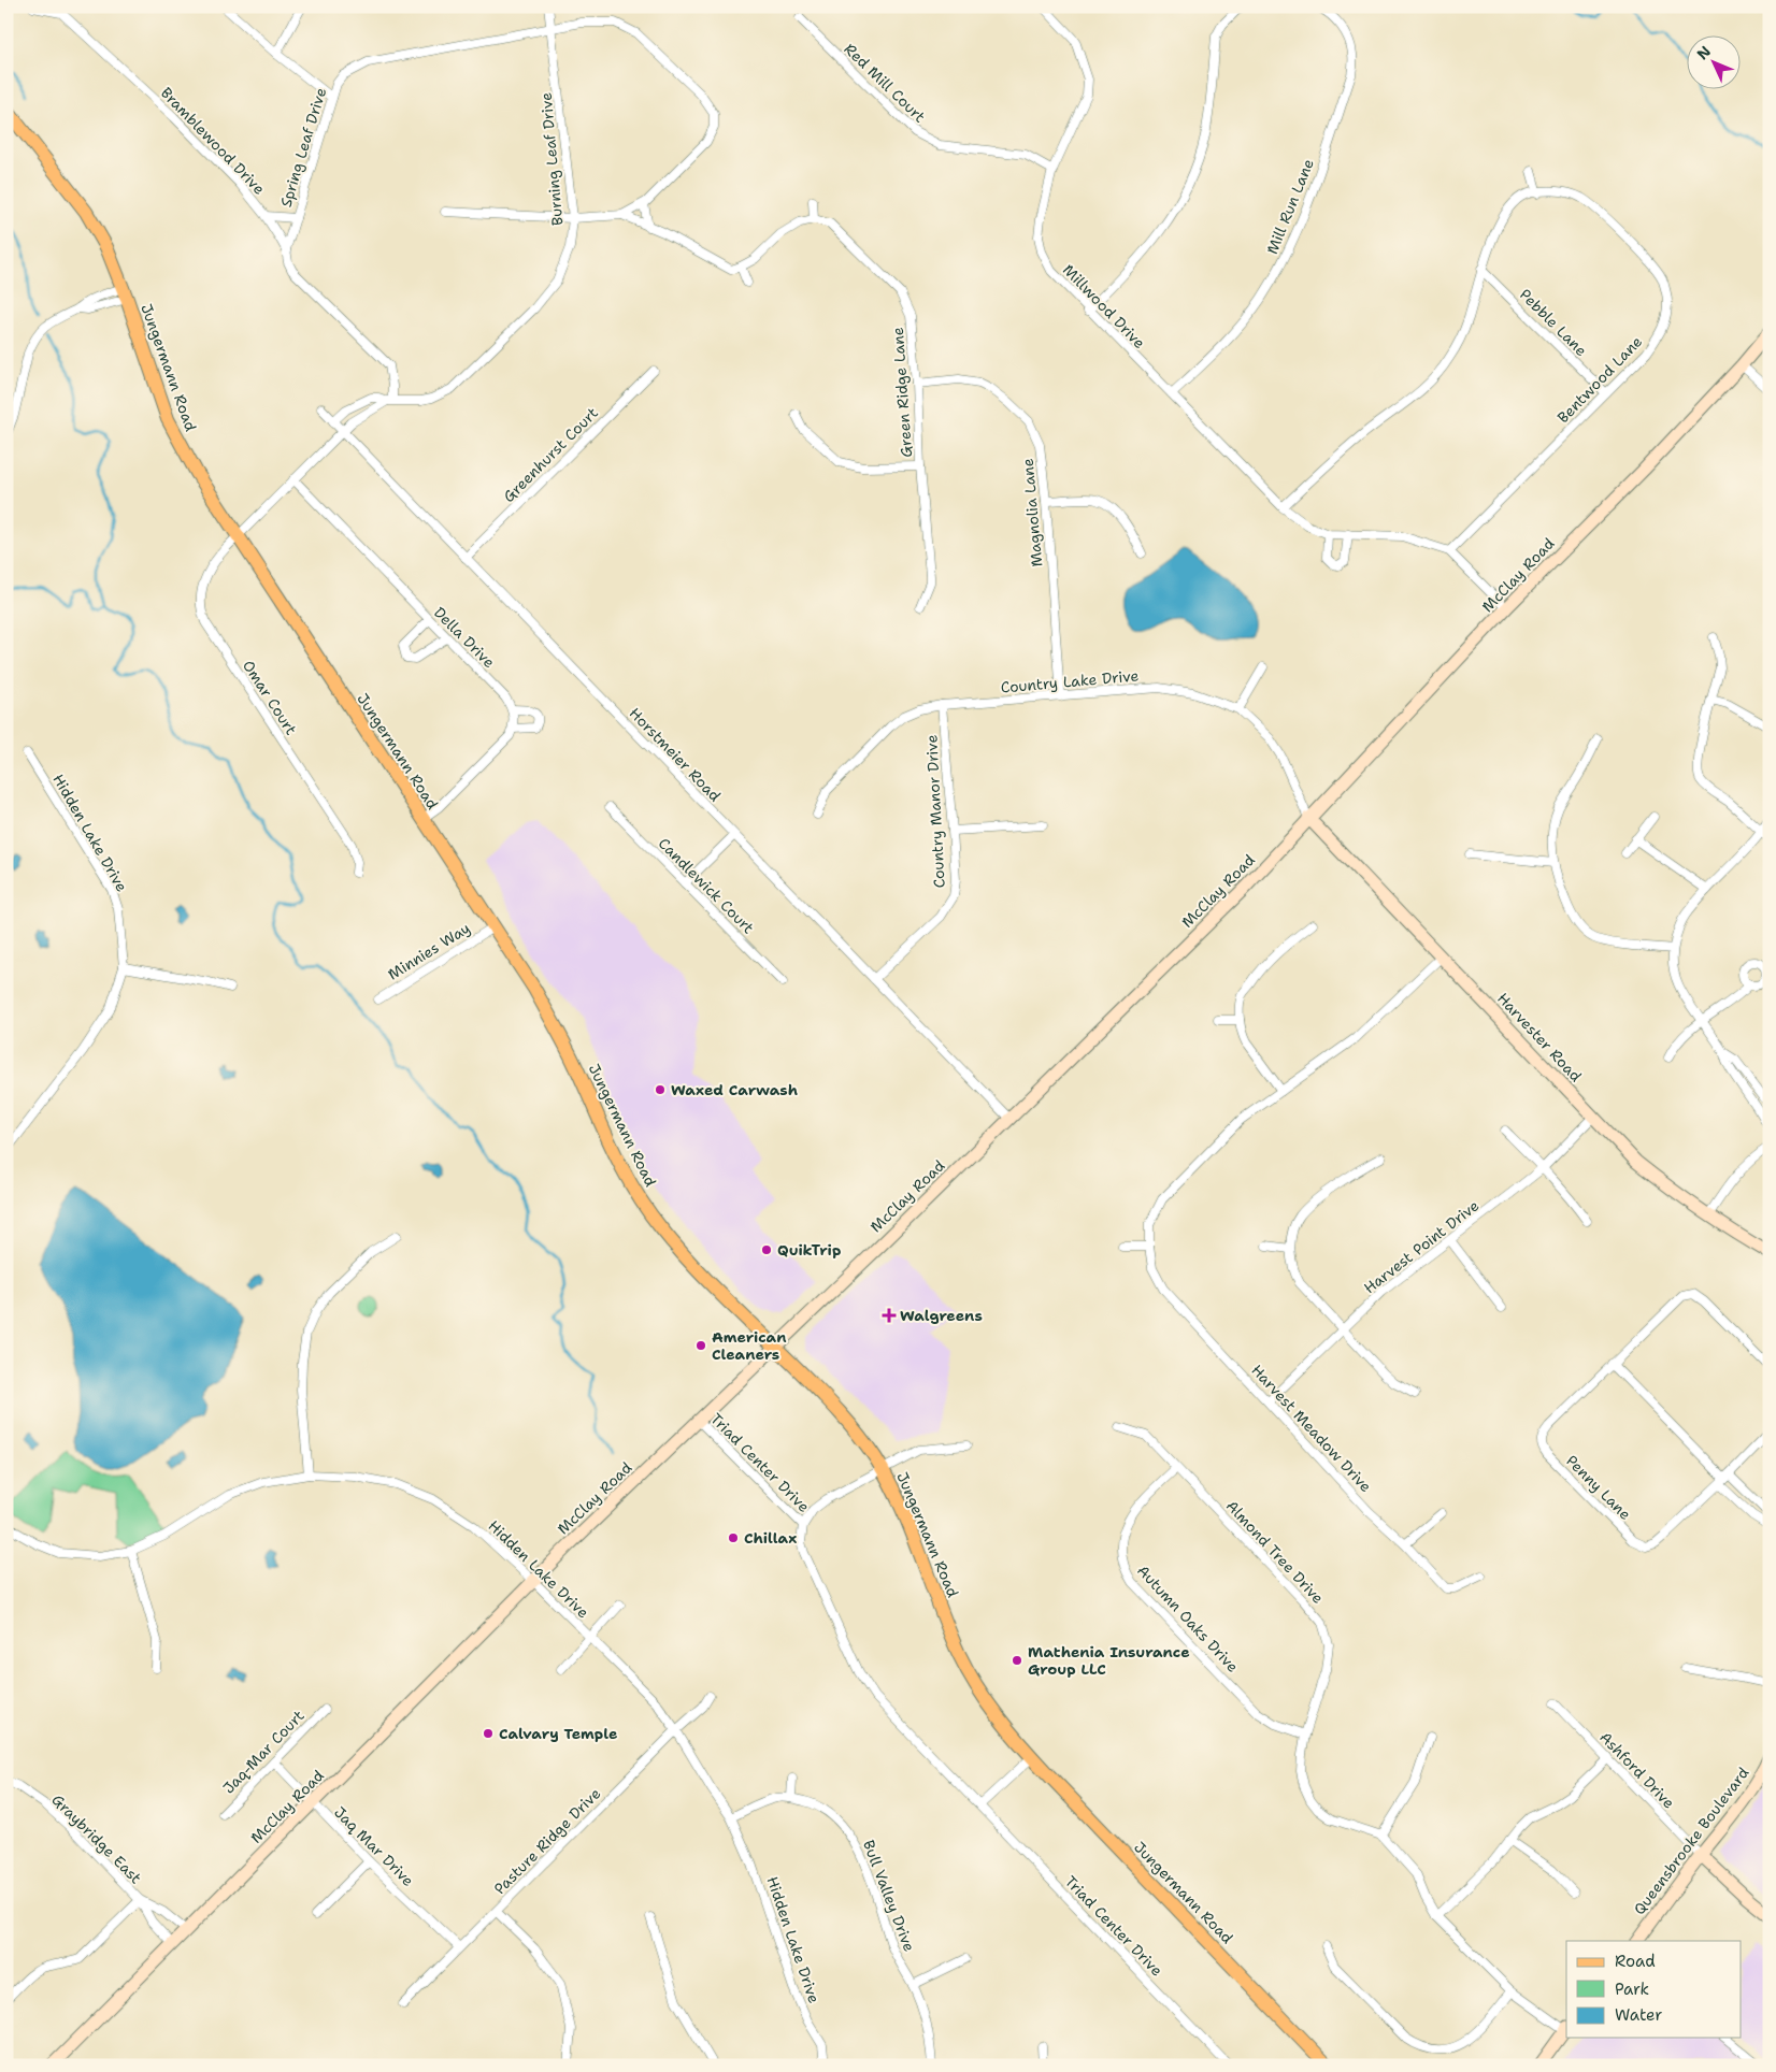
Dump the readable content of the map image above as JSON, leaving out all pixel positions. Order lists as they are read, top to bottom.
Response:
{
  "streets": {
    "main road": [
      "Jungermann Road",
      "McClay Road",
      "Harvester Road",
      "Queensbrooke Boulevard"
    ],
    "street": [
      "Red Mill Court",
      "Bramblewood Drive",
      "Spring Leaf Drive",
      "Burning Leaf Drive",
      "Mill Run Lane",
      "Millwood Drive",
      "Pebble Lane",
      "Bentwood Lane",
      "Green Ridge Lane",
      "Greenhurst Court",
      "Magnolia Lane",
      "Della Drive",
      "Country Lake Drive",
      "Omar Court",
      "Horstmeier Road",
      "Country Manor Drive",
      "Hidden Lake Drive",
      "Candlewick Court",
      "Minnies Way",
      "Harvest Point Drive",
      "Harvest Meadow Drive",
      "Triad Center Drive",
      "Penny Lane",
      "Almond Tree Drive",
      "Autumn Oaks Drive",
      "Jaq-Mar Court",
      "Ashford Drive",
      "Graybridge East",
      "Pasture Ridge Drive",
      "Jaq Mar Drive",
      "Bull Valley Drive"
    ]
  },
  "crossings": [
    ["Red Mill Court", "Millwood Drive"],
    ["Bramblewood Drive", "Spring Leaf Drive"],
    ["Bramblewood Drive", "Burning Leaf Drive"],
    ["Spring Leaf Drive", "Burning Leaf Drive"],
    ["Burning Leaf Drive", "Horstmeier Road"],
    ["Mill Run Lane", "Millwood Drive"],
    ["Millwood Drive", "Bentwood Lane"],
    ["Millwood Drive", "McClay Road"],
    ["Pebble Lane", "Bentwood Lane"],
    ["Jungermann Road", "McClay Road"],
    ["Jungermann Road", "Omar Court"],
    ["Jungermann Road", "Minnies Way"],
    ["Jungermann Road", "Triad Center Drive"],
    ["Green Ridge Lane", "Magnolia Lane"],
    ["Greenhurst Court", "Horstmeier Road"],
    ["Magnolia Lane", "Country Lake Drive"],
    ["McClay Road", "Country Lake Drive"],
    ["McClay Road", "Horstmeier Road"],
    ["McClay Road", "Hidden Lake Drive"],
    ["McClay Road", "Harvester Road"],
    ["McClay Road", "Triad Center Drive"],
    ["McClay Road", "Graybridge East"],
    ["McClay Road", "Jaq Mar Drive"],
    ["Country Lake Drive", "Country Manor Drive"],
    ["Country Lake Drive", "Harvester Road"],
    ["Horstmeier Road", "Country Manor Drive"],
    ["Hidden Lake Drive", "Pasture Ridge Drive"],
    ["Hidden Lake Drive", "Bull Valley Drive"],
    ["Harvester Road", "Harvest Point Drive"],
    ["Harvester Road", "Harvest Meadow Drive"],
    ["Harvest Point Drive", "Harvest Meadow Drive"],
    ["Almond Tree Drive", "Autumn Oaks Drive"],
    ["Jaq-Mar Court", "Jaq Mar Drive"],
    ["Ashford Drive", "Queensbrooke Boulevard"],
    ["Pasture Ridge Drive", "Jaq Mar Drive"]
  ],
  "places": {
    "other": [
      "Waxed Carwash",
      "QuikTrip",
      "American Cleaners",
      "Chillax",
      "Mathenia Insurance Group LLC",
      "Calvary Temple"
    ],
    "health": ["Walgreens"]
  },
  "legend": ["Road", "Park", "Water"],
  "north": "top left"
}
